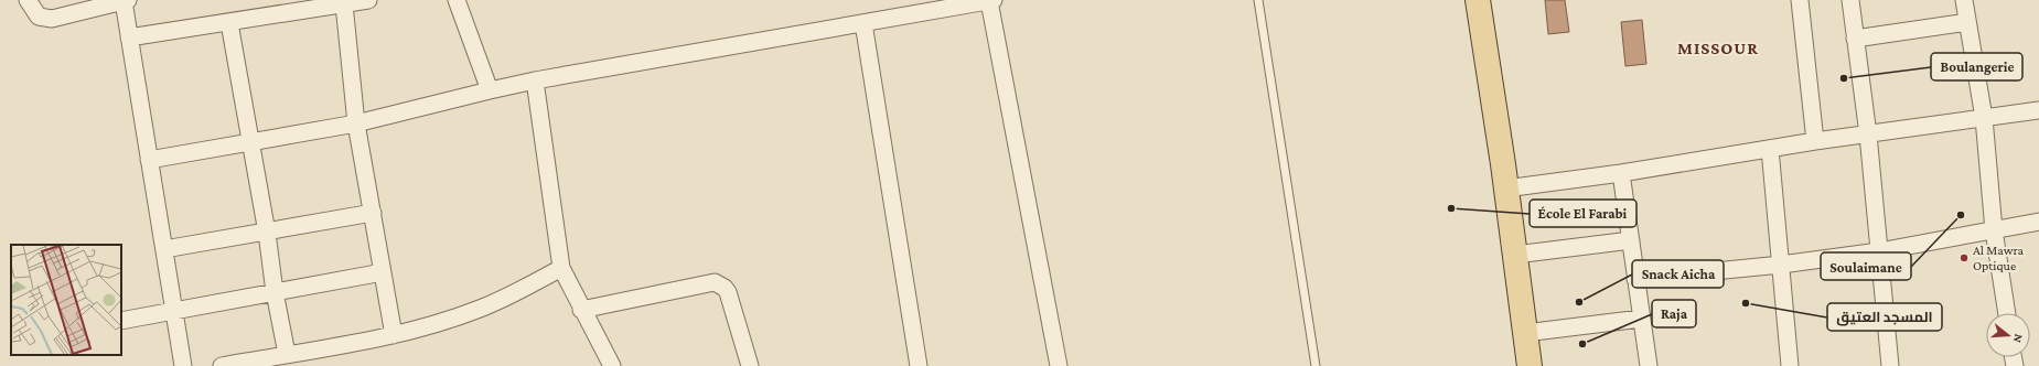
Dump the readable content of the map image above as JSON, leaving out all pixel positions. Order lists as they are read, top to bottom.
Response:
{
  "districts": ["MISSOUR"],
  "places": [
    "Boulangerie",
    "École El Farabi",
    "Soulaimane",
    "Al Mawra Optique",
    "Snack Aicha",
    "المسجد العتيق",
    "Raja"
  ],
  "north": "right"
}
